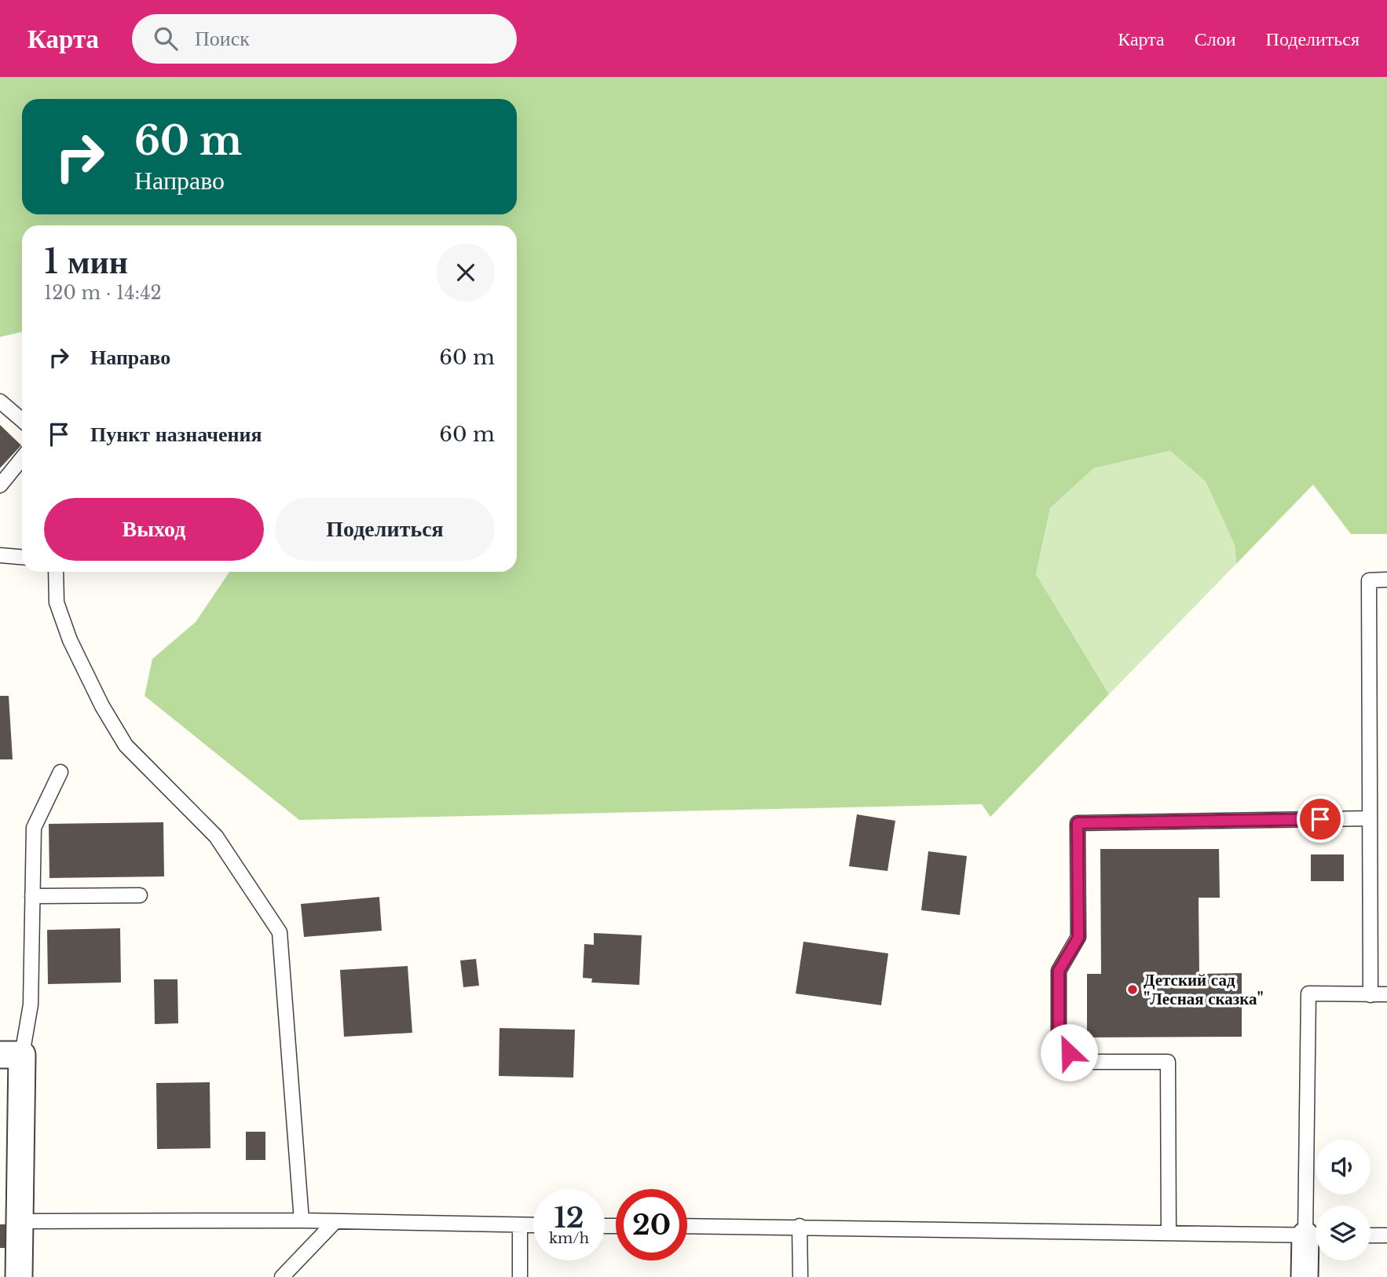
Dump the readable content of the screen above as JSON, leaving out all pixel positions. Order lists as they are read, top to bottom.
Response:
{
  "places": ["Детский сад \"Лесная сказка\""],
  "page": {
    "header": "Карта",
    "search": "Поиск",
    "nav": ["Карта", "Слои", "Поделиться"],
    "turn": ["60 m", "Направо"],
    "heading": ["1 мин", "120 m · 14:42"],
    "list": [
      {
        "name": "Направо",
        "value": "60 m"
      },
      {
        "name": "Пункт назначения",
        "value": "60 m"
      }
    ],
    "buttons": ["Выход", "Поделиться"],
    "speed": "12 km/h",
    "limit": "20"
  }
}
